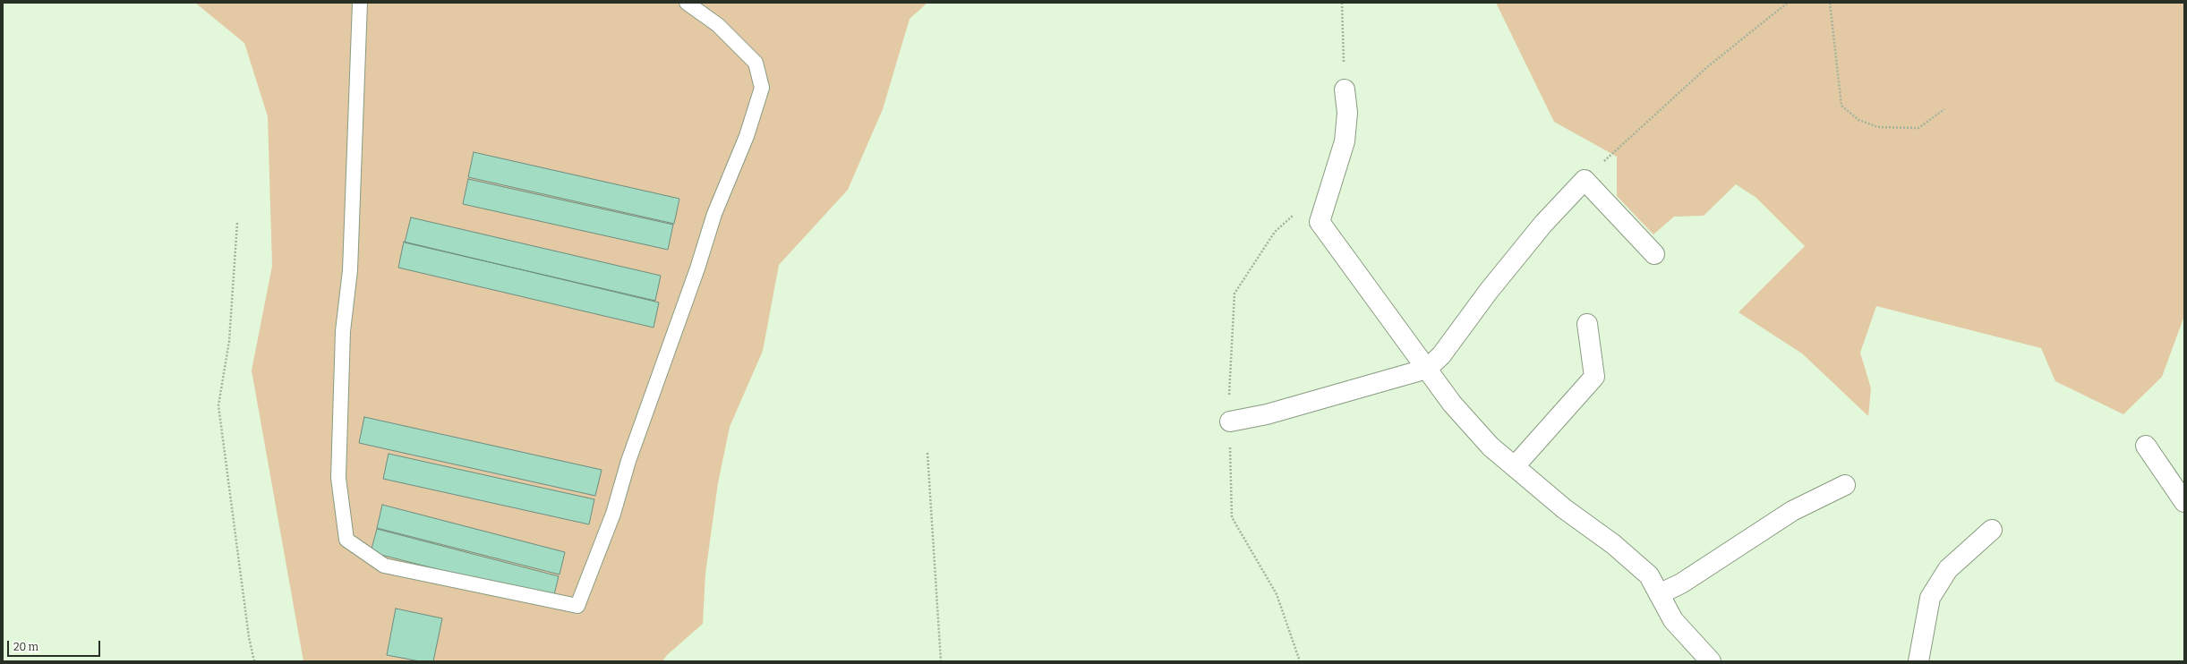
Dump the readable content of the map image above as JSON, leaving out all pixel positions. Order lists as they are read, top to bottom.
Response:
{
  "scale_bar": "20 m"
}
